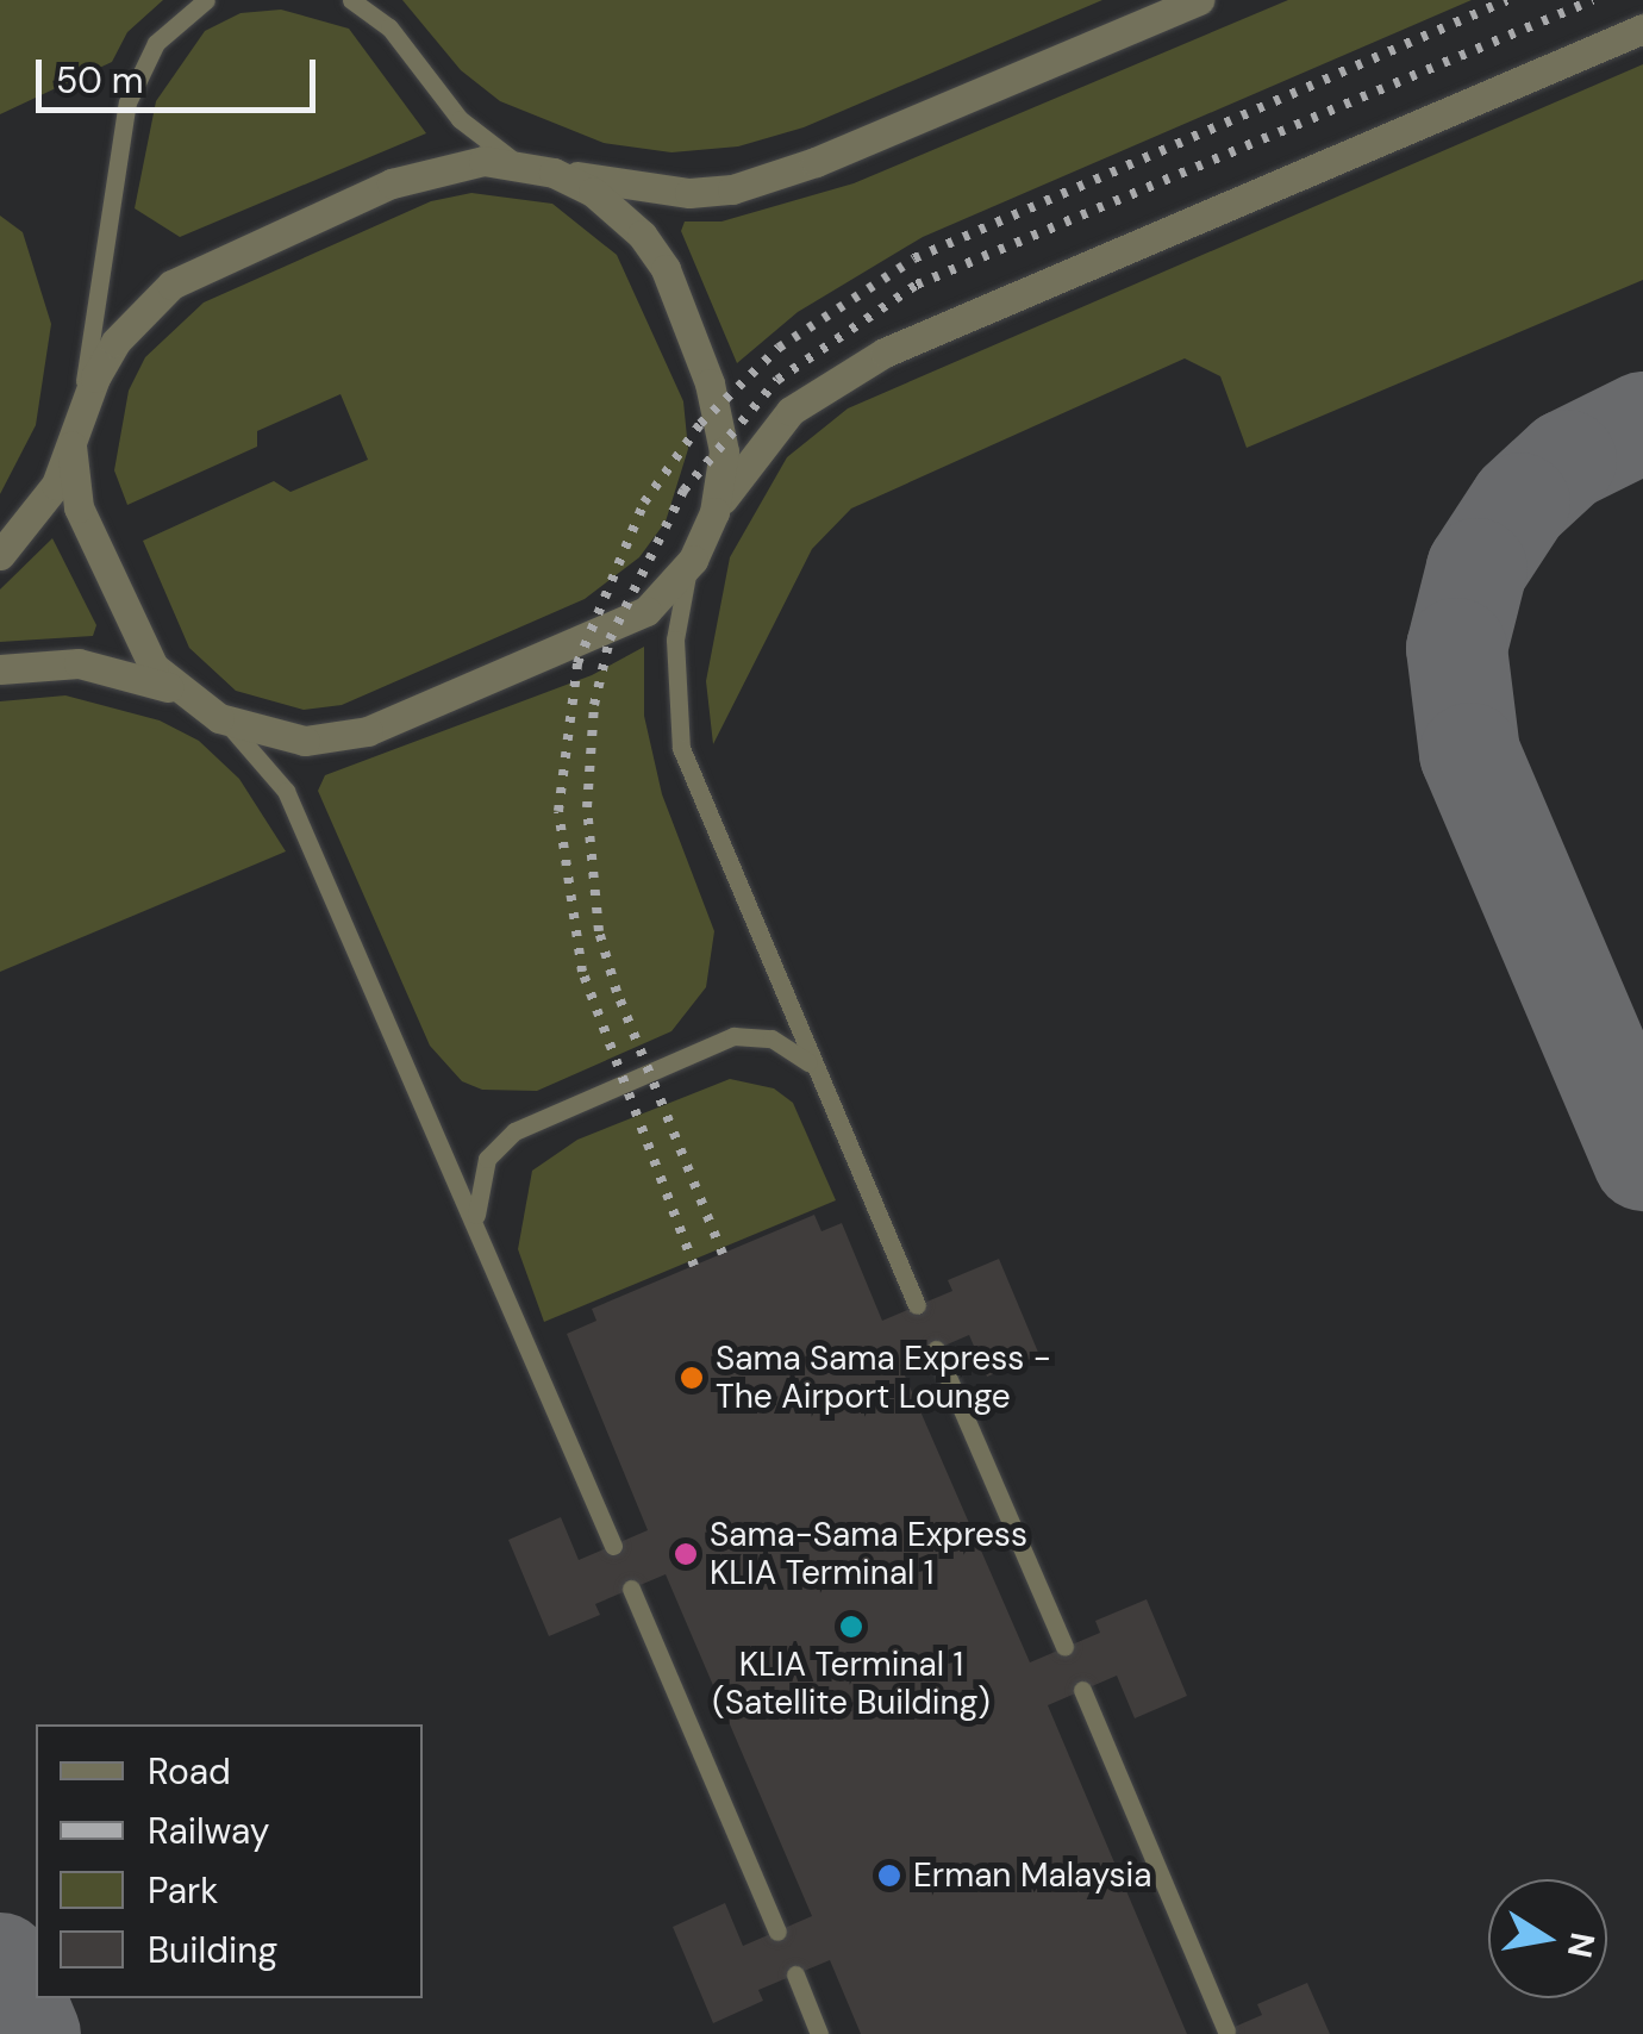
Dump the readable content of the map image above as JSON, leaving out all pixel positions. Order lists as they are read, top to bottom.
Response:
{
  "places": [
    "Sama Sama Express - The Airport Lounge",
    "Sama-Sama Express KLIA Terminal 1",
    "KLIA Terminal 1 (Satellite Building)",
    "Erman Malaysia"
  ],
  "legend": [
    "Road",
    "Railway",
    "Park",
    "Building"
  ],
  "scale_bar": "50 m",
  "north": "right"
}
